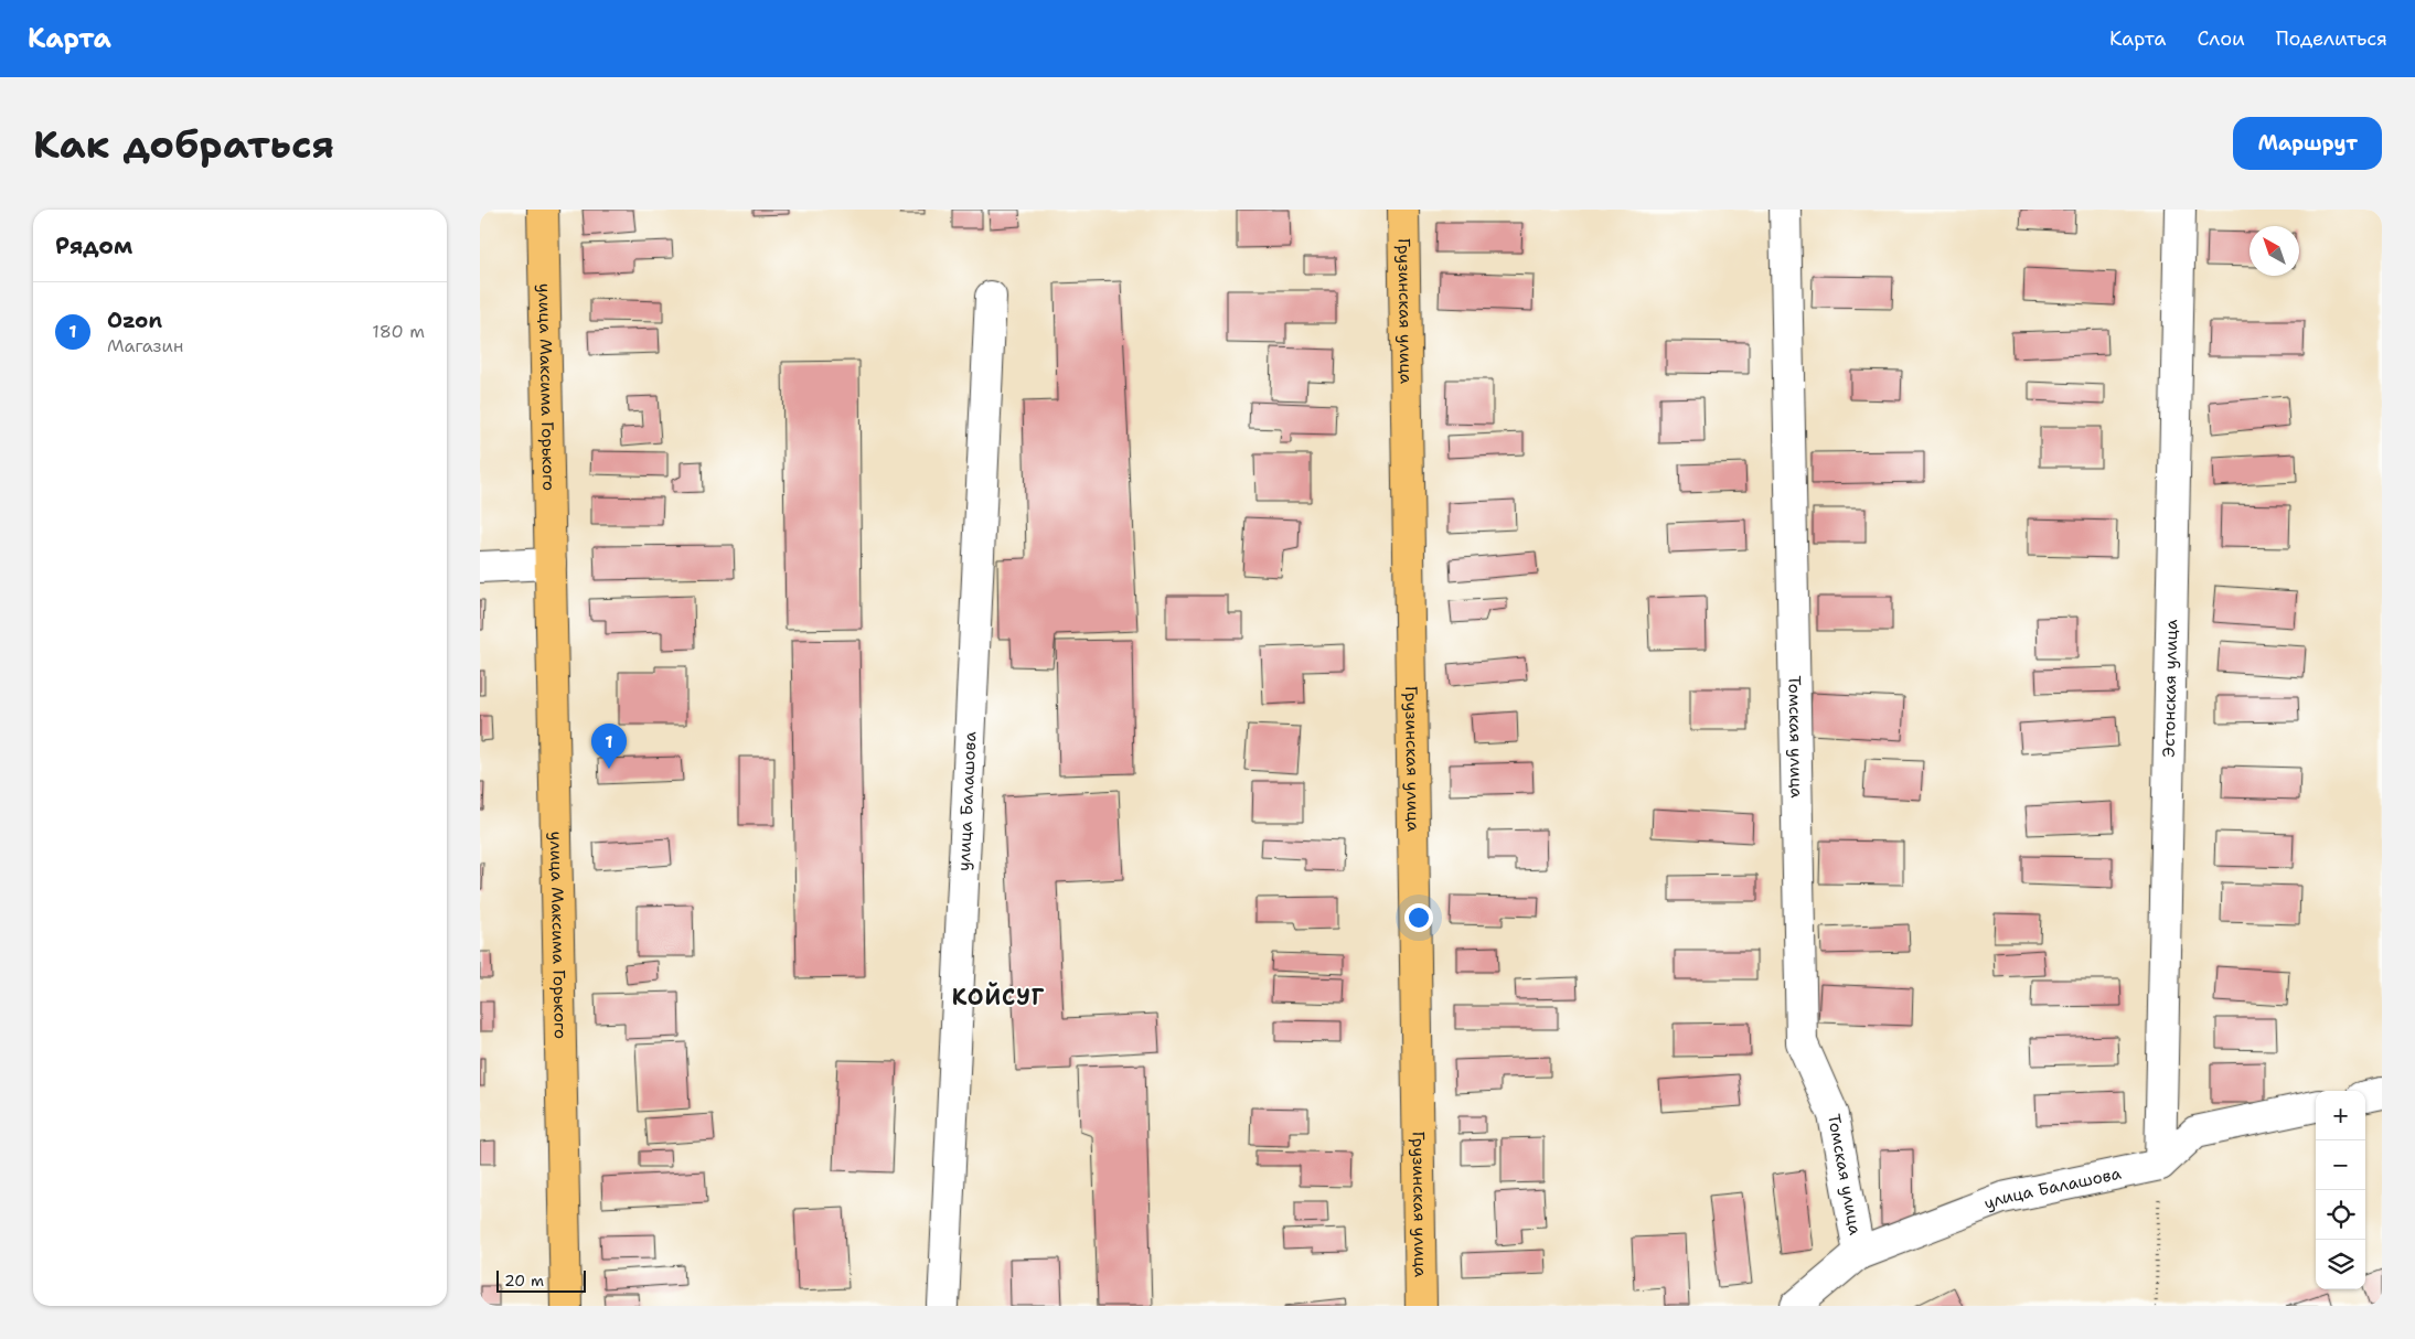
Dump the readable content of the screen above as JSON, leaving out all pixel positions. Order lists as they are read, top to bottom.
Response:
{
  "streets": {
    "main road": ["Грузинская улица", "улица Максима Горького"],
    "street": ["Эстонская улица", "Томская улица", "улица Балашова"]
  },
  "crossings": [
    ["Эстонская улица", "улица Балашова"],
    ["Томская улица", "улица Балашова"]
  ],
  "districts": ["КОЙСУГ"],
  "scale_bar": "20 m",
  "north": "top left",
  "page": {
    "header": "Карта",
    "nav": ["Карта", "Слои", "Поделиться"],
    "buttons": "Маршрут",
    "title": "Как добраться",
    "heading": "Рядом",
    "list": [
      {
        "mark": "1",
        "name": "Ozon",
        "note": "Магазин",
        "value": "180 m"
      }
    ],
    "pins": "1",
    "map_buttons": ["+", "−"],
    "scale": "20 m"
  }
}
